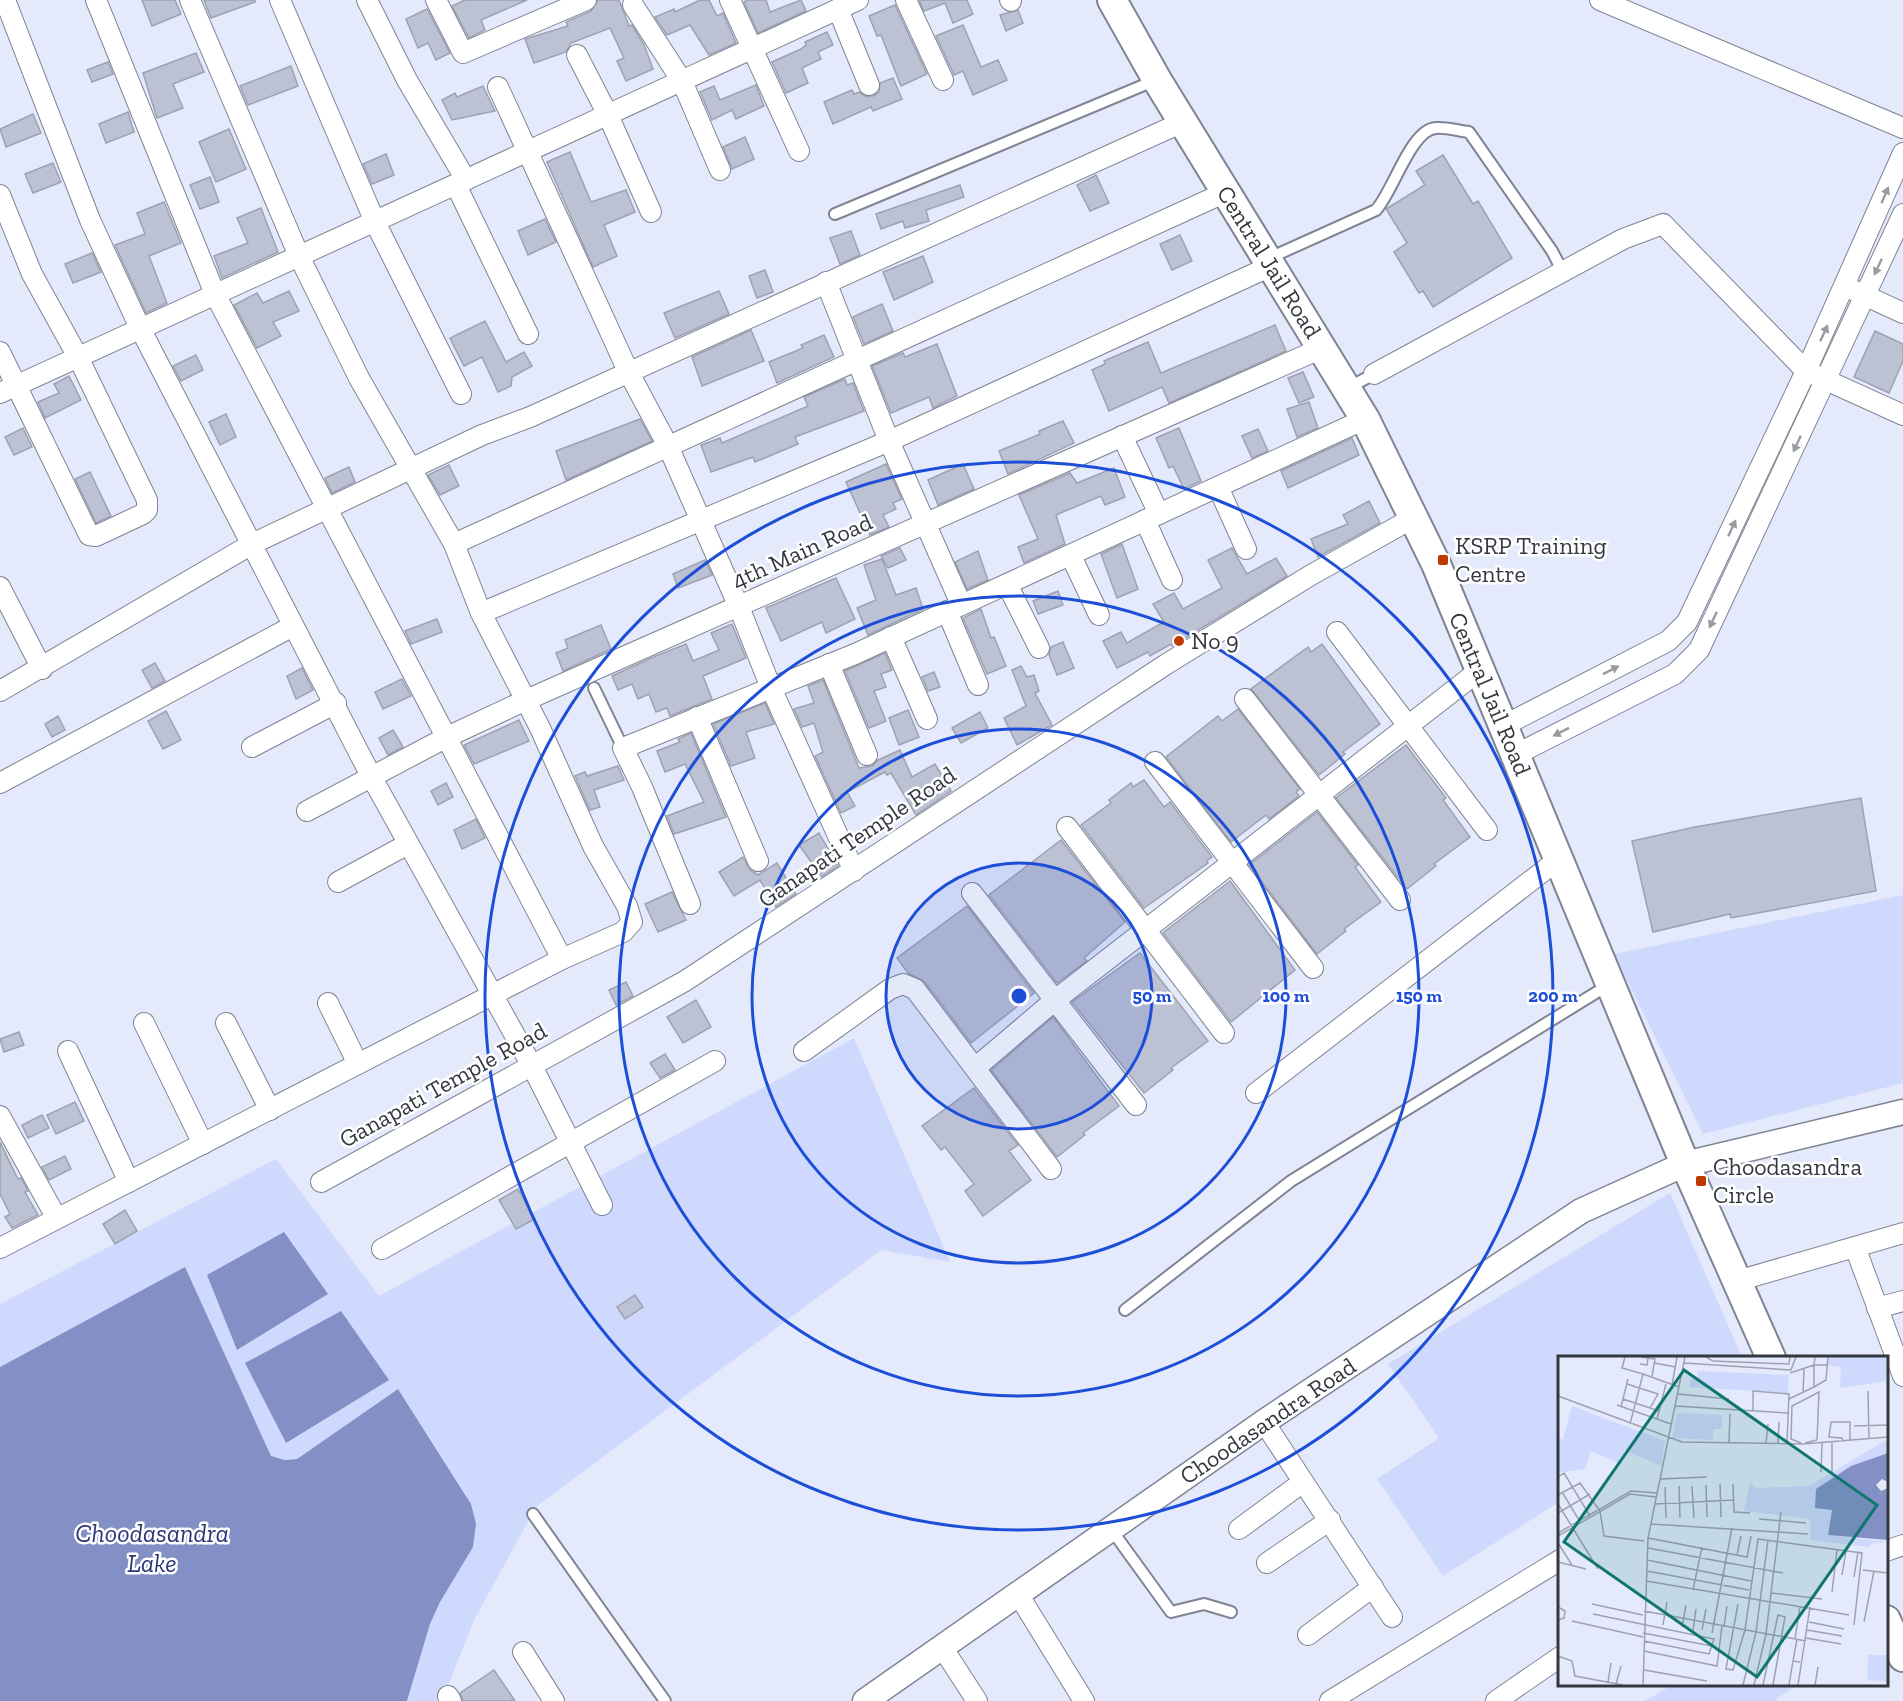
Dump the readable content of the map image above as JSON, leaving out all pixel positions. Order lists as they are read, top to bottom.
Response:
{
  "streets": {
    "main road": ["Central Jail Road"],
    "street": ["4th Main Road", "Ganapati Temple Road", "Choodasandra Road"]
  },
  "crossings": [
    ["Central Jail Road", "4th Main Road"],
    ["Central Jail Road", "Ganapati Temple Road"],
    ["Central Jail Road", "Choodasandra Road"]
  ],
  "water": ["Choodasandra Lake"],
  "places": {
    "transit": ["KSRP Training Centre", "Choodasandra Circle"],
    "other": ["No 9"]
  },
  "rings": [
    "50 m",
    "100 m",
    "150 m",
    "200 m"
  ]
}
